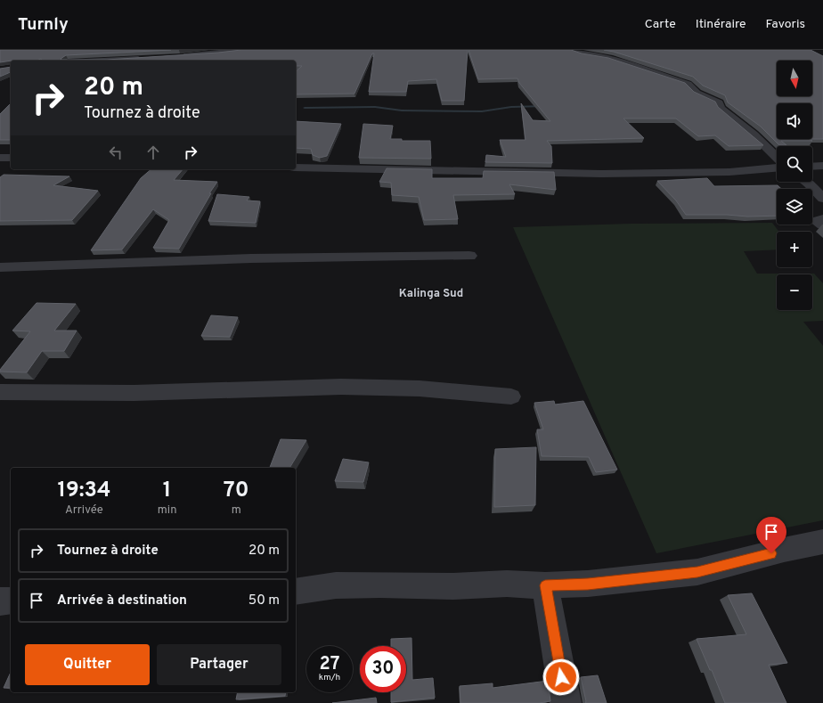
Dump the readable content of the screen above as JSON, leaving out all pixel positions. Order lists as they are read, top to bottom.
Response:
{
  "districts": ["Kalinga Sud"],
  "north": "bottom",
  "page": {
    "header": "Turnly",
    "nav": ["Carte", "Itinéraire", "Favoris"],
    "map_buttons": ["+", "−"],
    "turn": ["20 m", "Tournez à droite"],
    "eta": [
      "19:34",
      "Arrivée",
      "1",
      "min",
      "70",
      "m"
    ],
    "list": [
      {
        "name": "Tournez à droite",
        "value": "20 m"
      },
      {
        "name": "Arrivée à destination",
        "value": "50 m"
      }
    ],
    "buttons": ["Quitter", "Partager"],
    "speed": "27 km/h",
    "limit": "30"
  }
}
